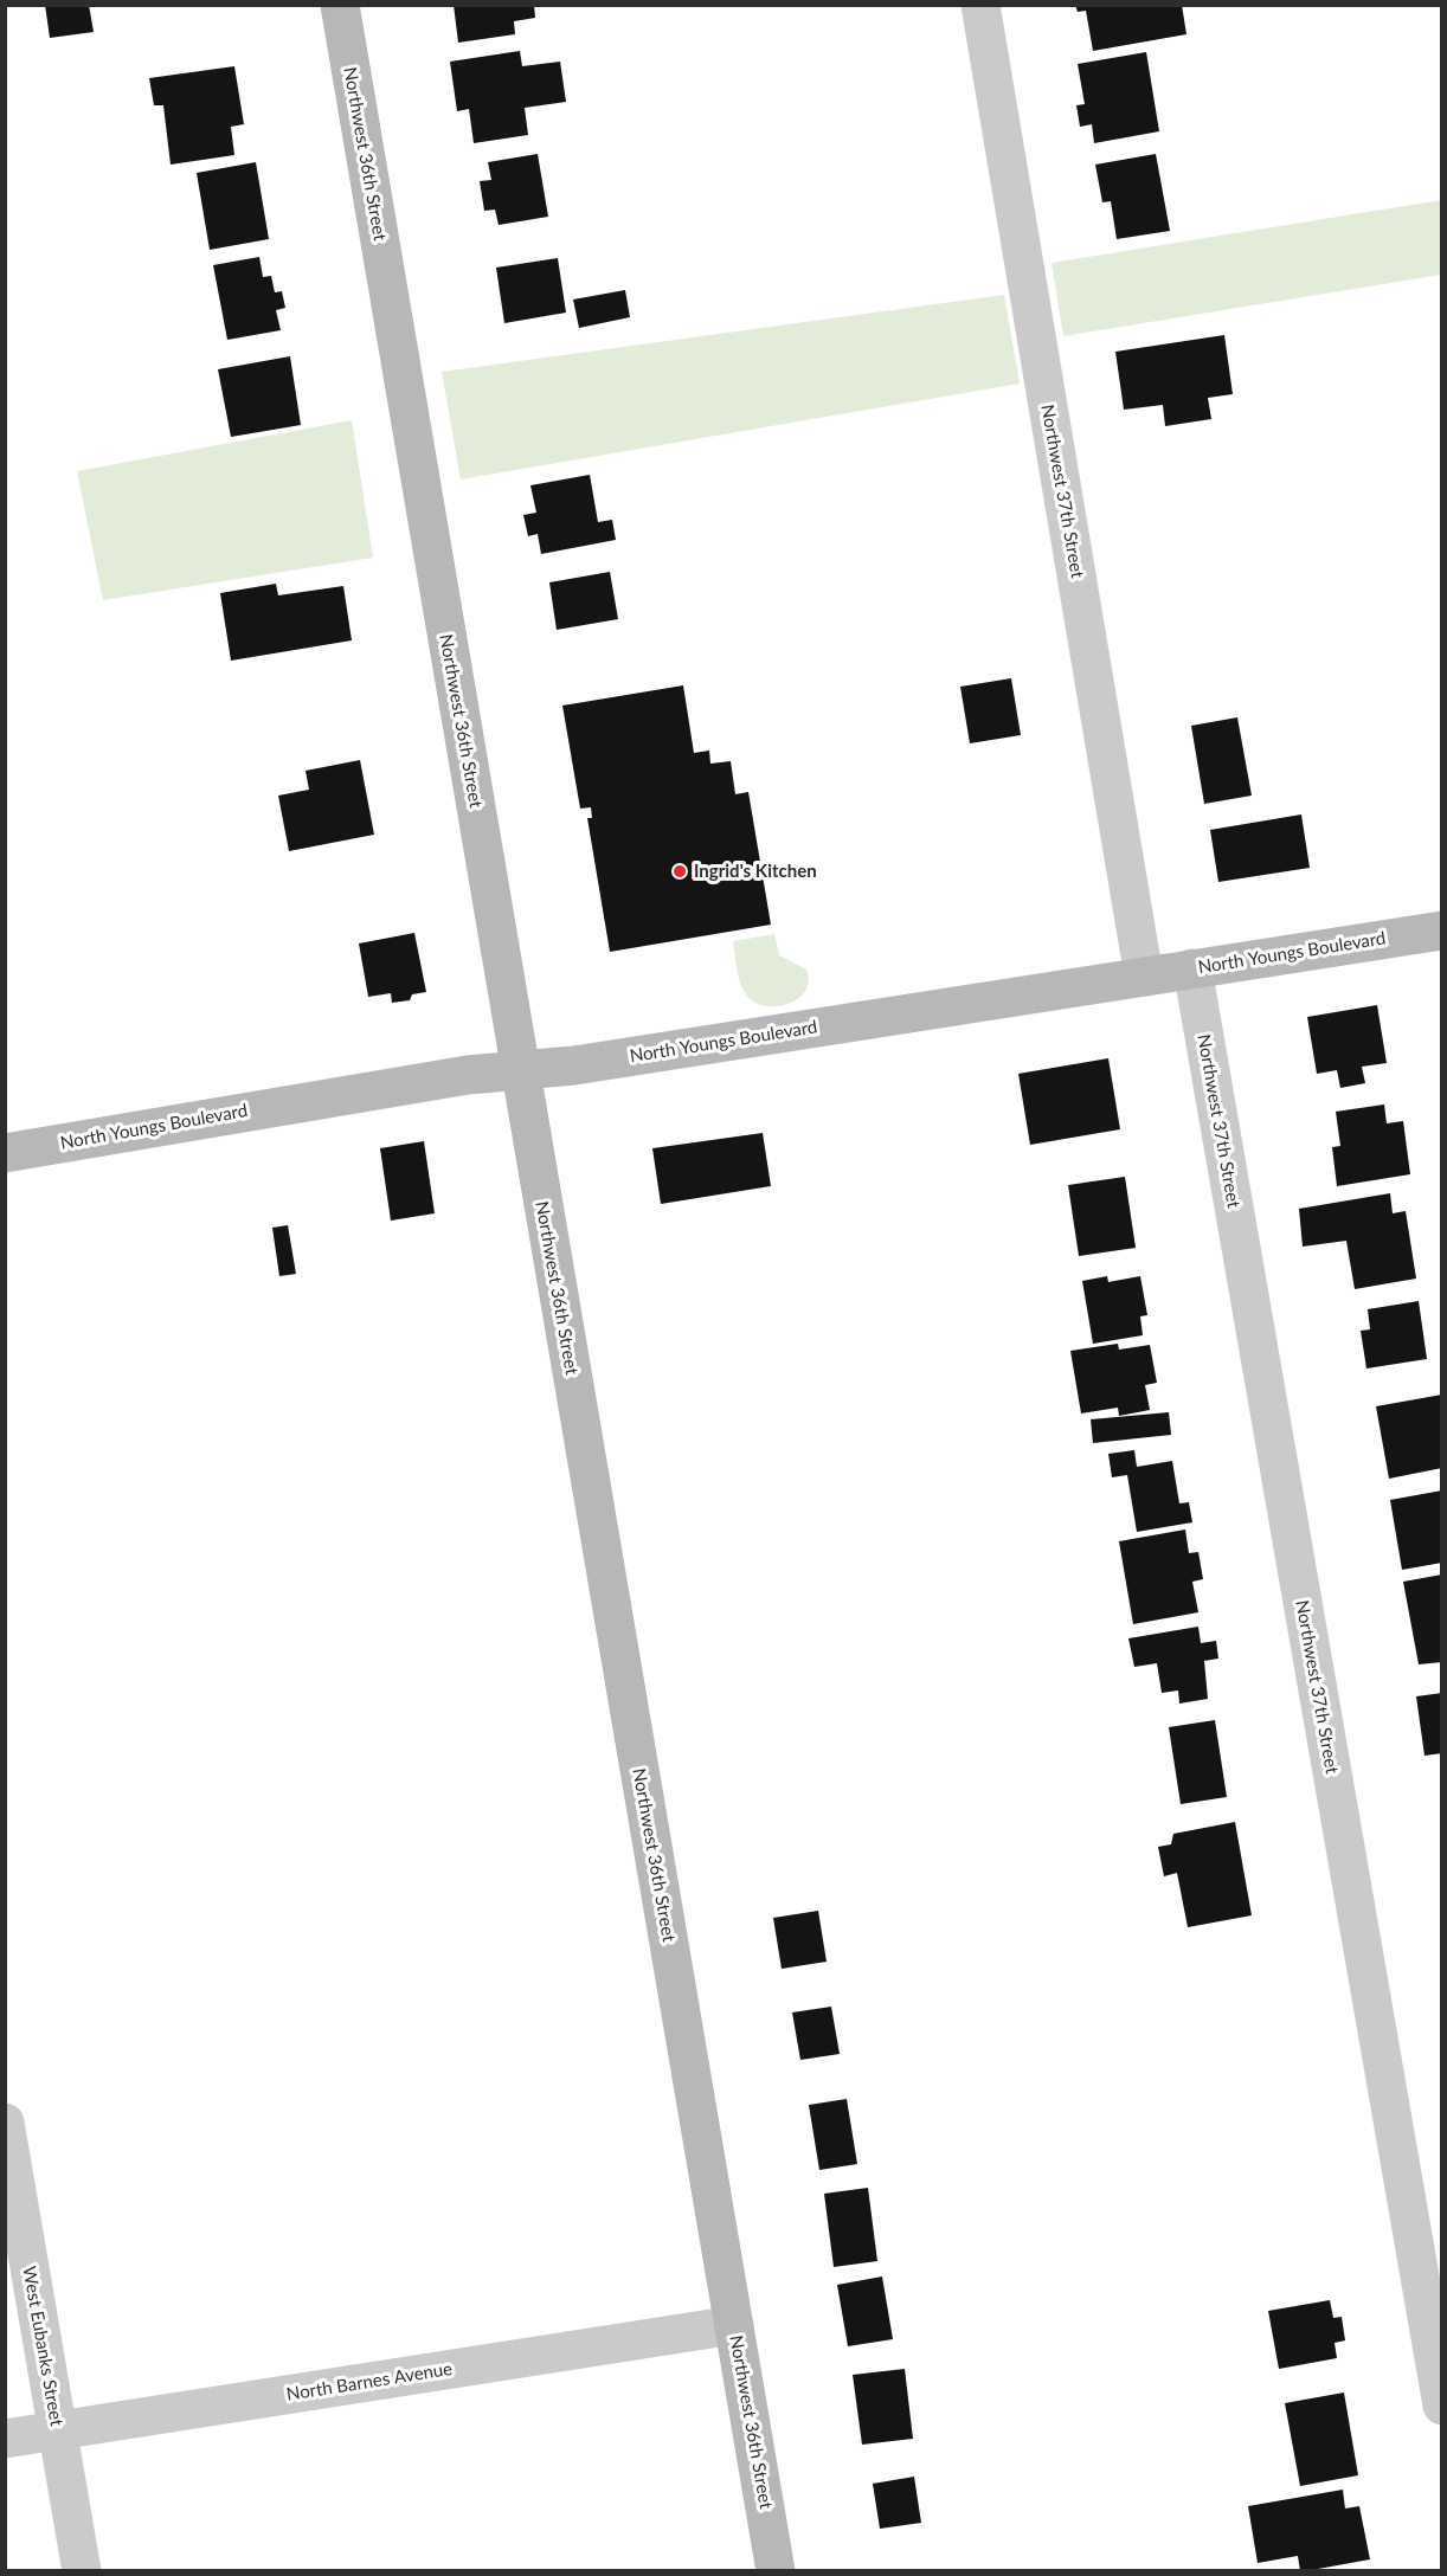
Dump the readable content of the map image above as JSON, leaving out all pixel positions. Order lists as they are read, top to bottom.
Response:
{
  "streets": {
    "street": [
      "Northwest 36th Street",
      "Northwest 37th Street",
      "North Youngs Boulevard",
      "West Eubanks Street",
      "North Barnes Avenue"
    ]
  },
  "crossings": [
    ["Northwest 36th Street", "North Youngs Boulevard"],
    ["Northwest 36th Street", "North Barnes Avenue"],
    ["Northwest 37th Street", "North Youngs Boulevard"],
    ["West Eubanks Street", "North Barnes Avenue"]
  ],
  "places": ["Ingrid's Kitchen"]
}
